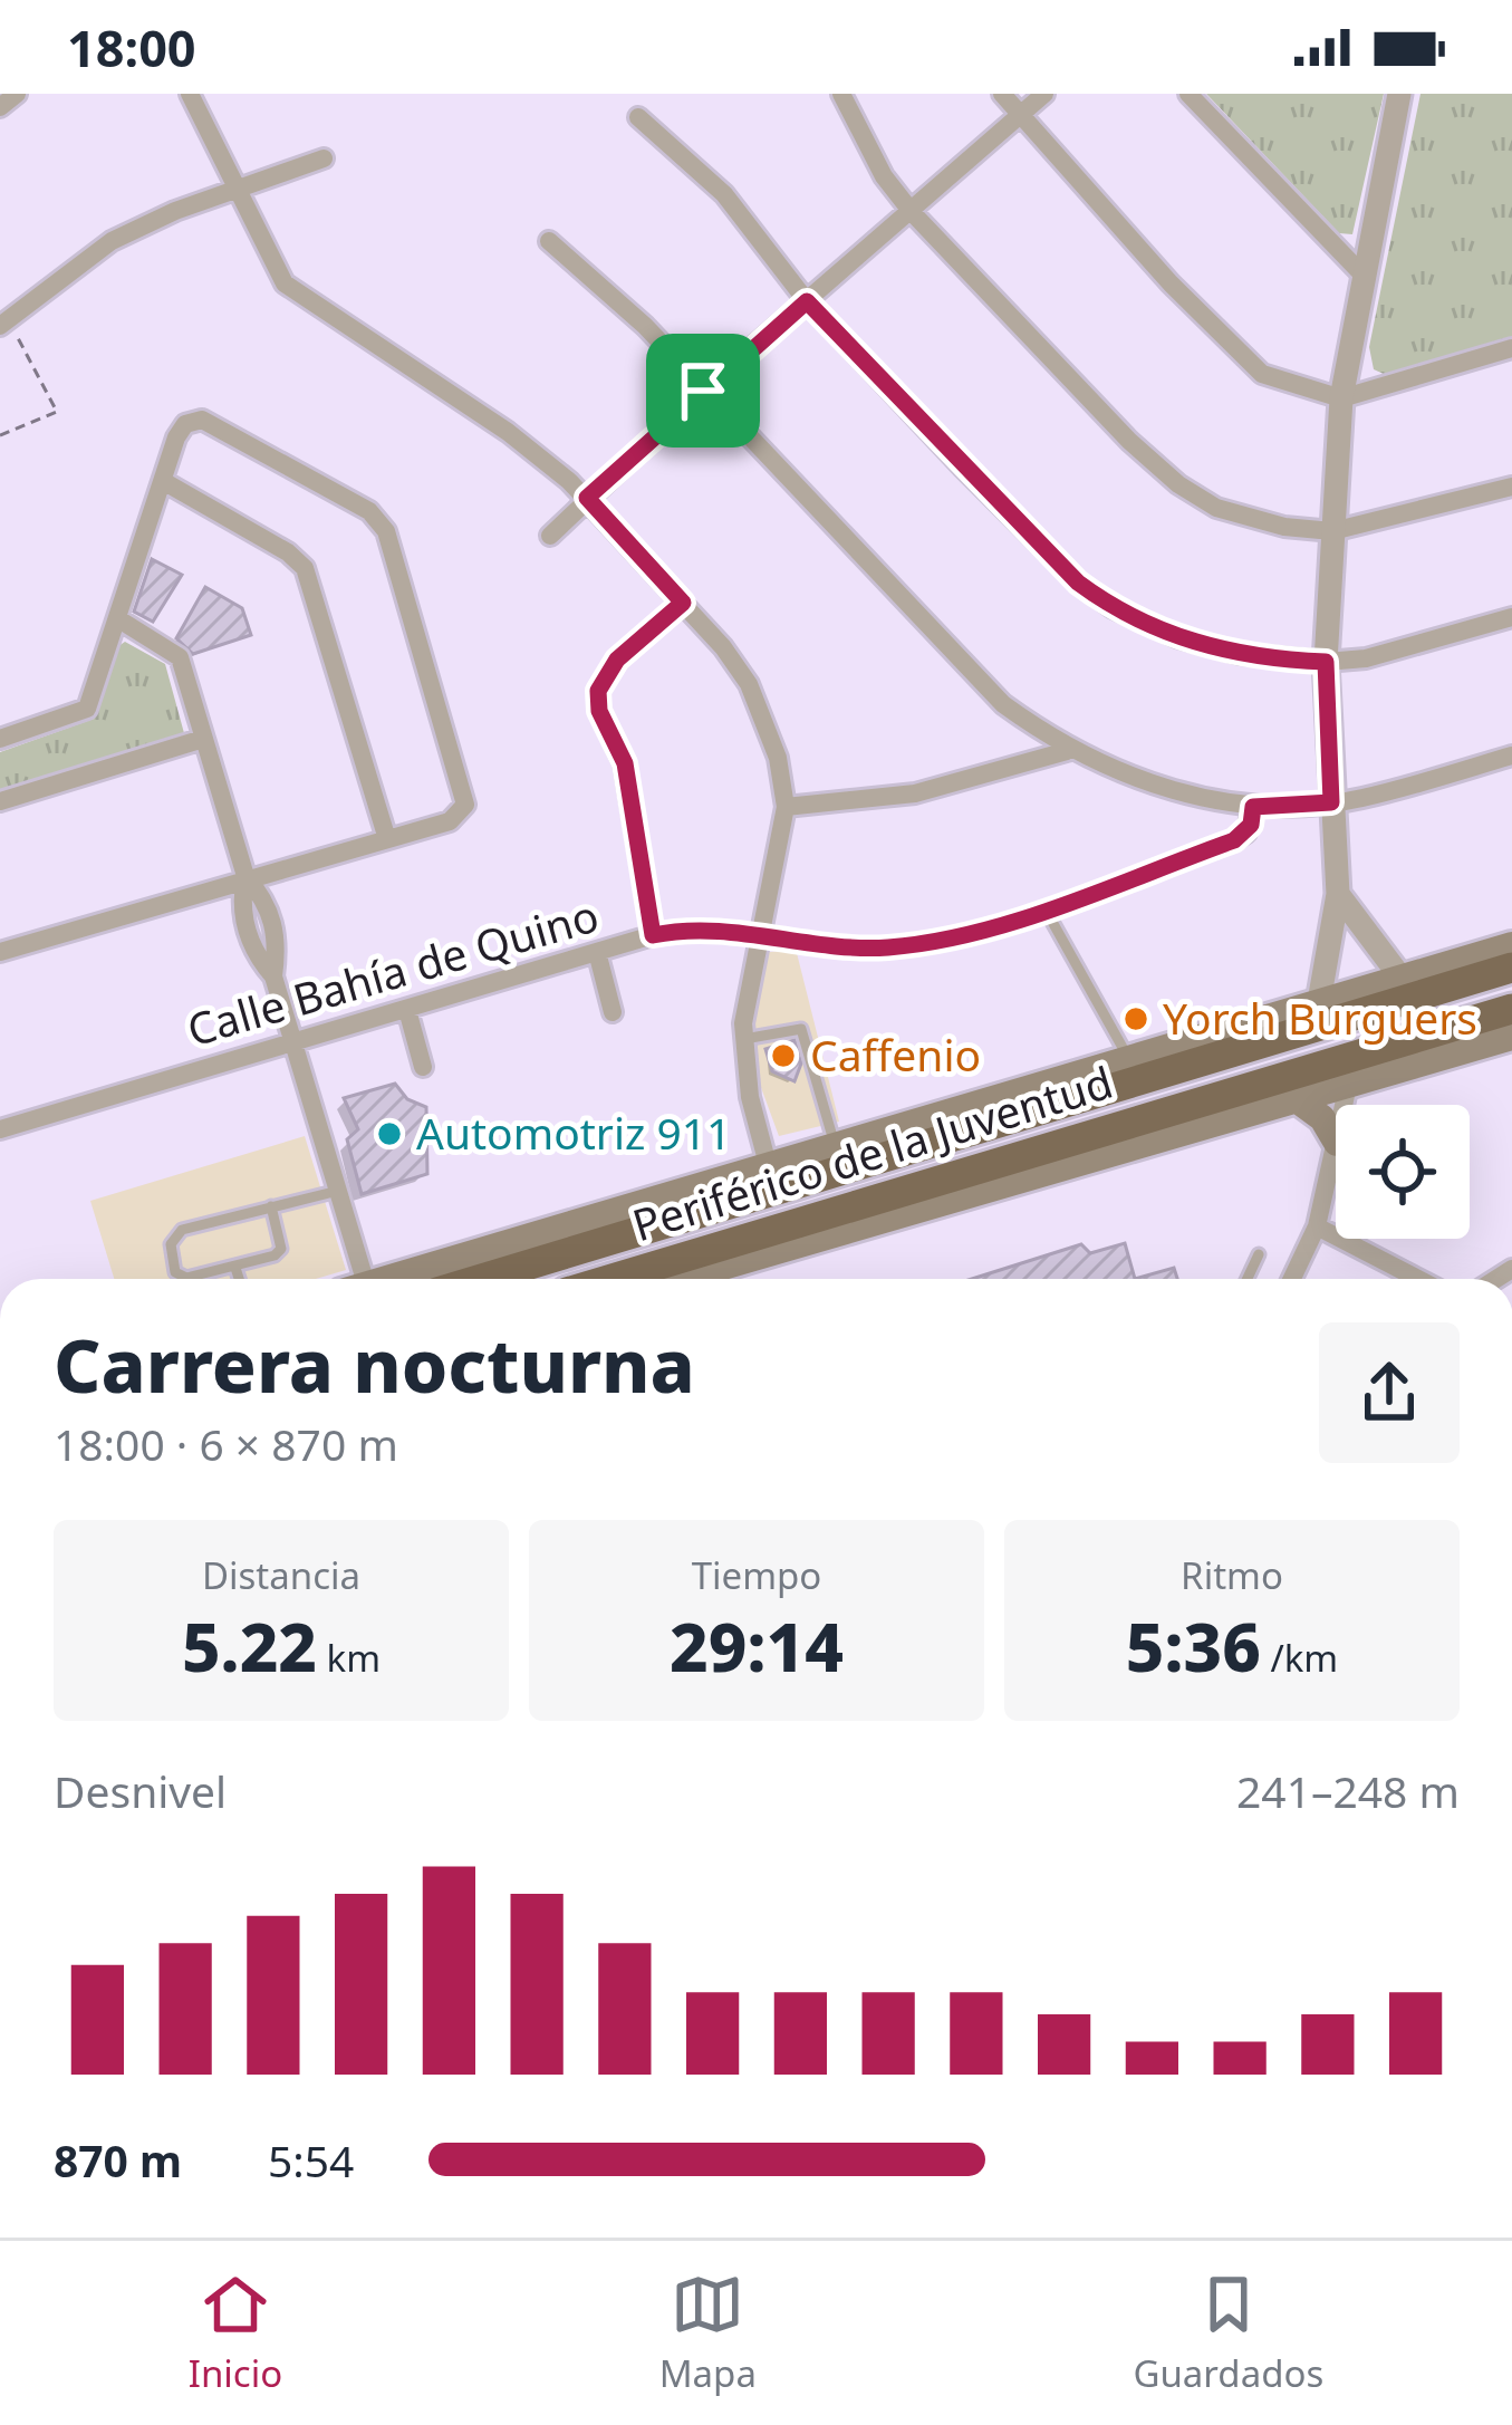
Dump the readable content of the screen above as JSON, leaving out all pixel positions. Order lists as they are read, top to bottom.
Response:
{
  "streets": {
    "highway": ["Periférico de la Juventud"],
    "street": ["Calle Bahía de Quino"]
  },
  "places": ["Yorch Burguers", "Caffenio", "Automotriz 911"],
  "page": {
    "status": "18:00",
    "heading": ["Carrera nocturna", "18:00 · 6 × 870 m"],
    "stats": [
      ["Distancia", "5.22 km"],
      ["Tiempo", "29:14"],
      ["Ritmo", "5:36 /km"]
    ],
    "chart": ["Desnivel", "241–248 m"],
    "list": [
      {
        "name": "870 m",
        "note": "5:54"
      }
    ],
    "tabs": ["Inicio", "Mapa", "Guardados"]
  }
}
